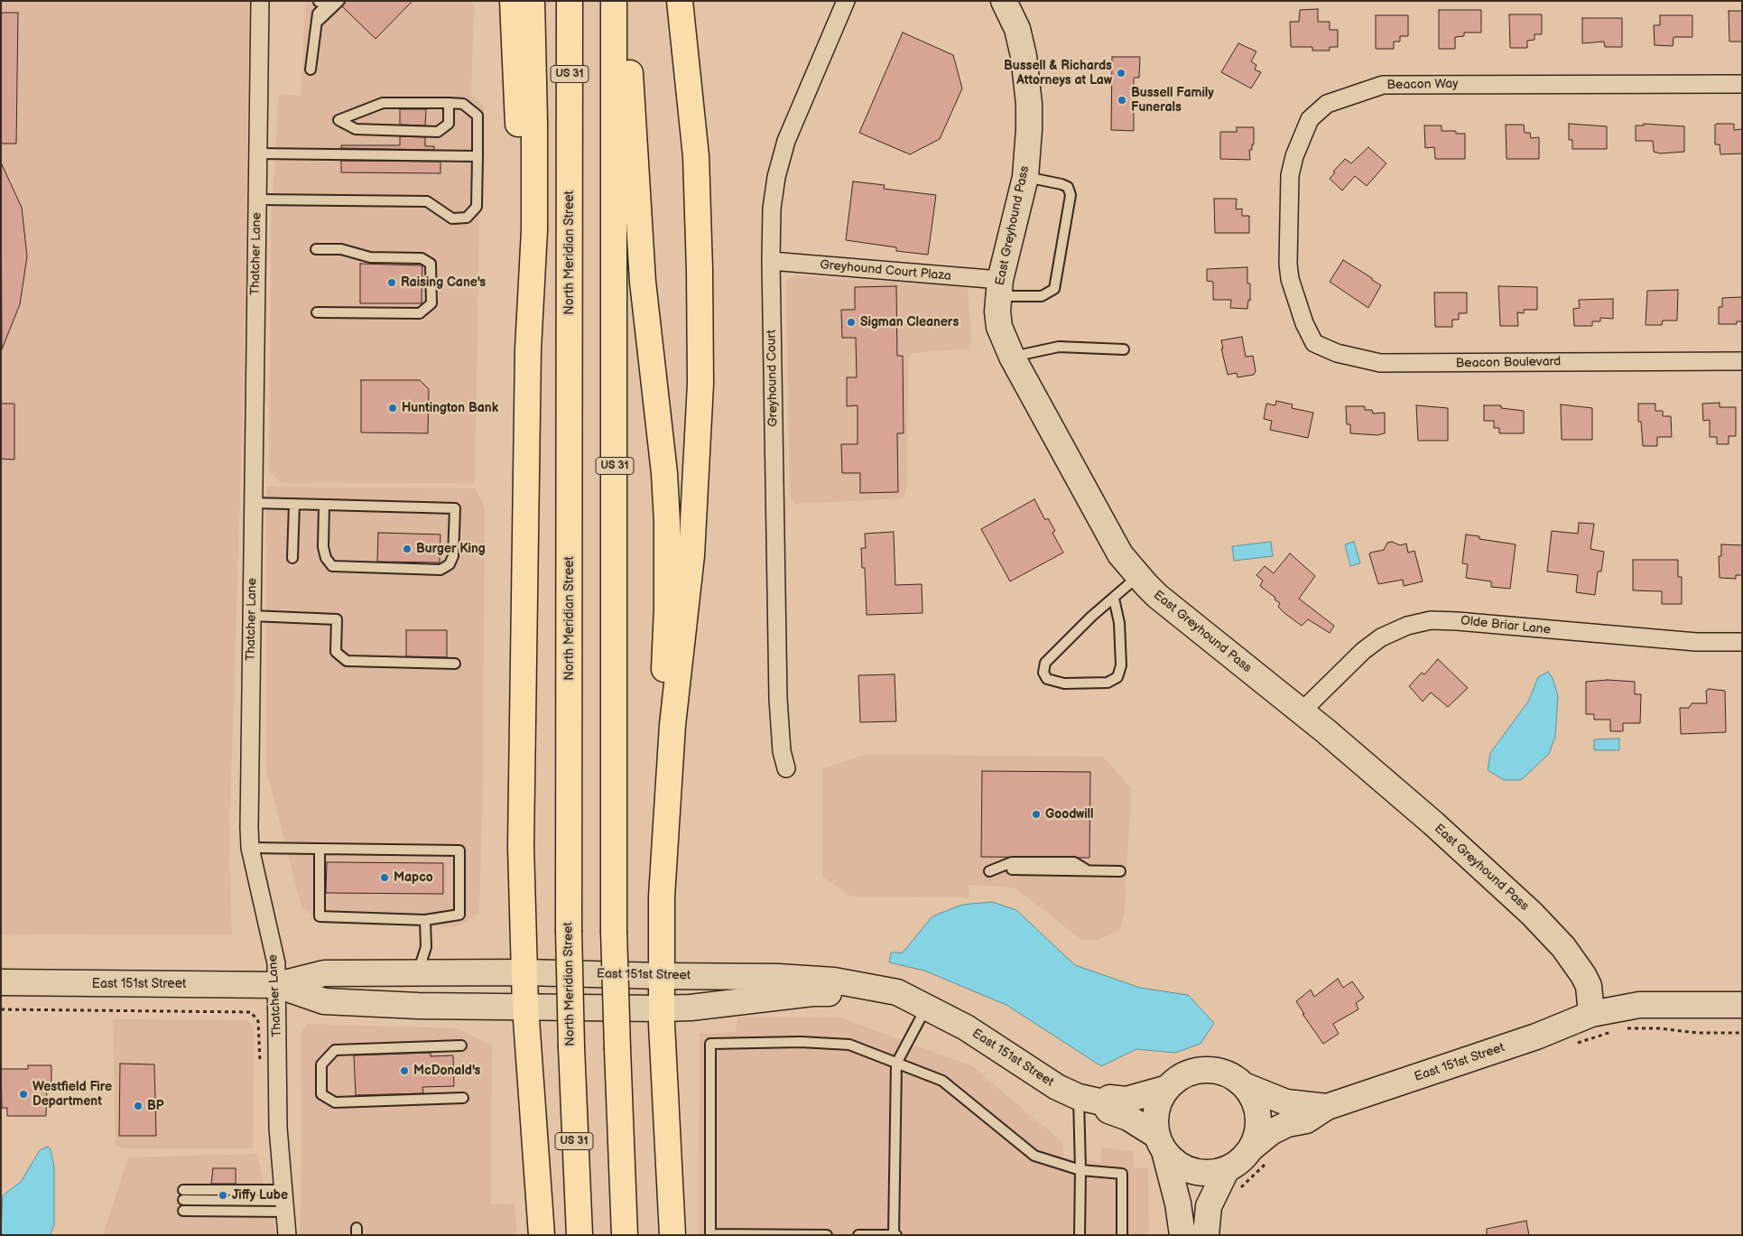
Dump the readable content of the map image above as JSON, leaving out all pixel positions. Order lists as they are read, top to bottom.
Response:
{
  "streets": {
    "highway": ["US 31", "North Meridian Street"],
    "street": [
      "Beacon Way",
      "East Greyhound Pass",
      "Thatcher Lane",
      "Greyhound Court Plaza",
      "Beacon Boulevard",
      "Greyhound Court",
      "Olde Briar Lane",
      "East 151st Street"
    ]
  },
  "crossings": [
    ["Beacon Way", "Beacon Boulevard"],
    ["East Greyhound Pass", "Greyhound Court Plaza"],
    ["East Greyhound Pass", "Olde Briar Lane"],
    ["East Greyhound Pass", "East 151st Street"],
    ["Thatcher Lane", "East 151st Street"],
    ["Greyhound Court Plaza", "Greyhound Court"]
  ],
  "places": [
    "Bussell & Richards Attorneys at Law",
    "Bussell Family Funerals",
    "Raising Cane's",
    "Sigman Cleaners",
    "Huntington Bank",
    "Burger King",
    "Goodwill",
    "Mapco",
    "McDonald's",
    "Westfield Fire Department",
    "BP",
    "Jiffy Lube"
  ]
}
